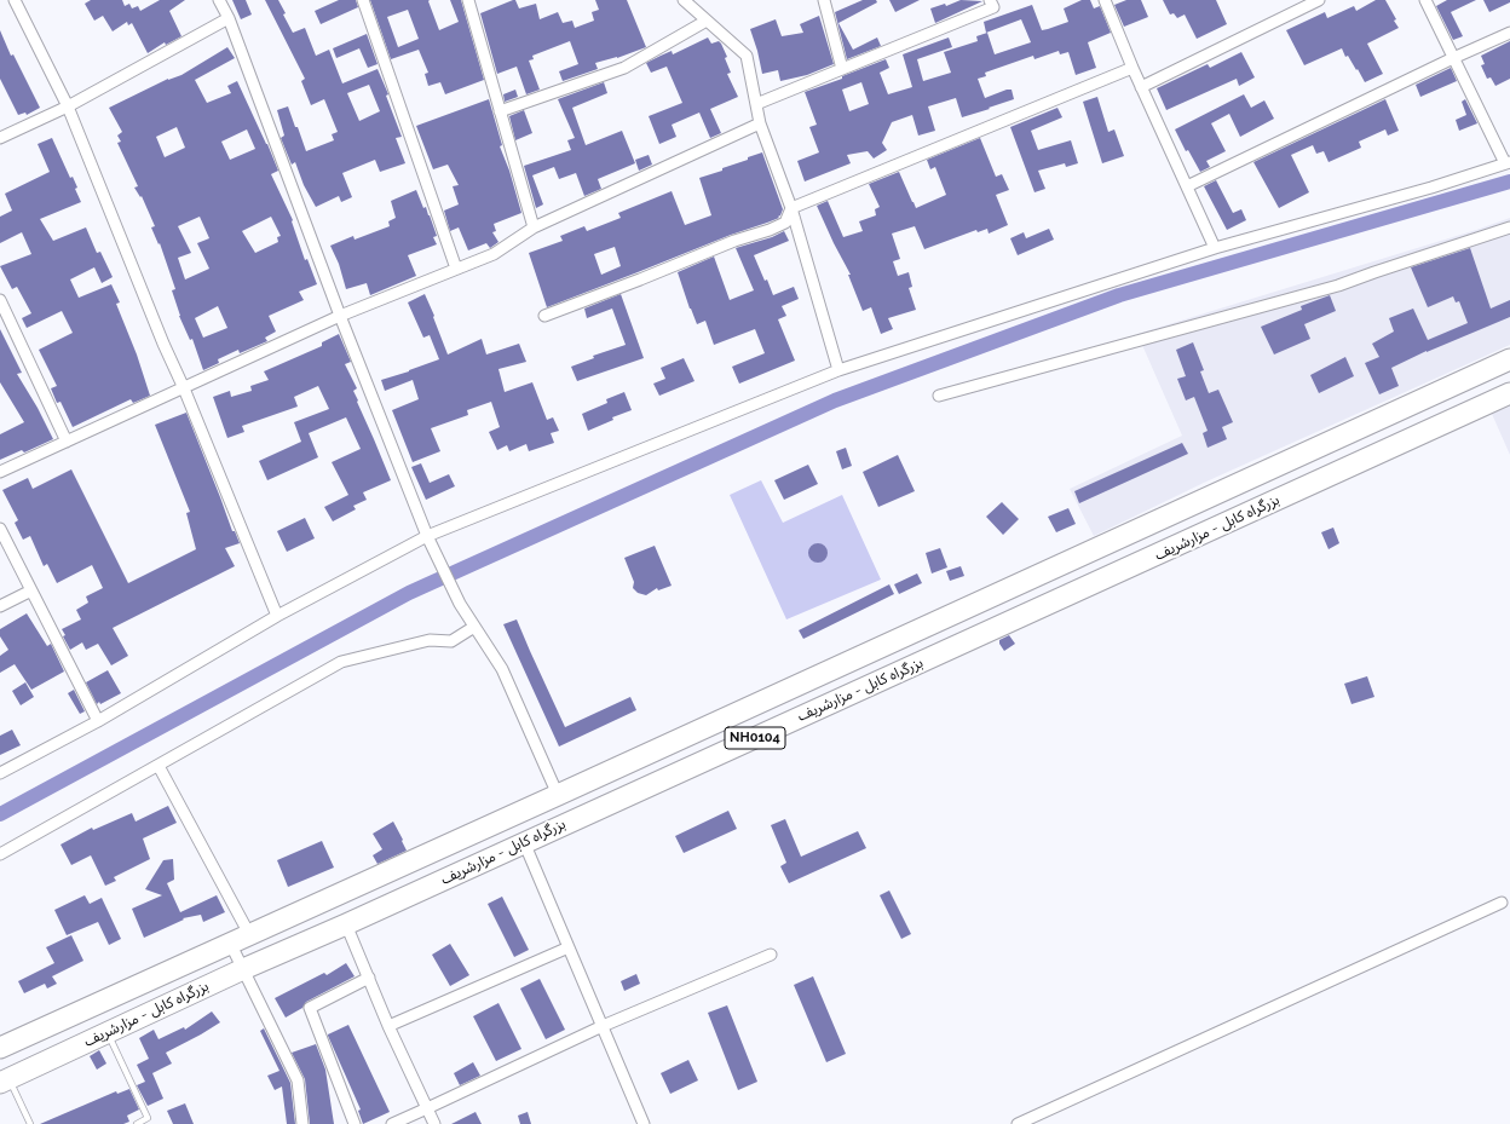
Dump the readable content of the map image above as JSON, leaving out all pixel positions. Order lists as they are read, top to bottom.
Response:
{
  "streets": {
    "highway": ["بزرگراه کابل - مزارشریف", "NH0104"]
  }
}
